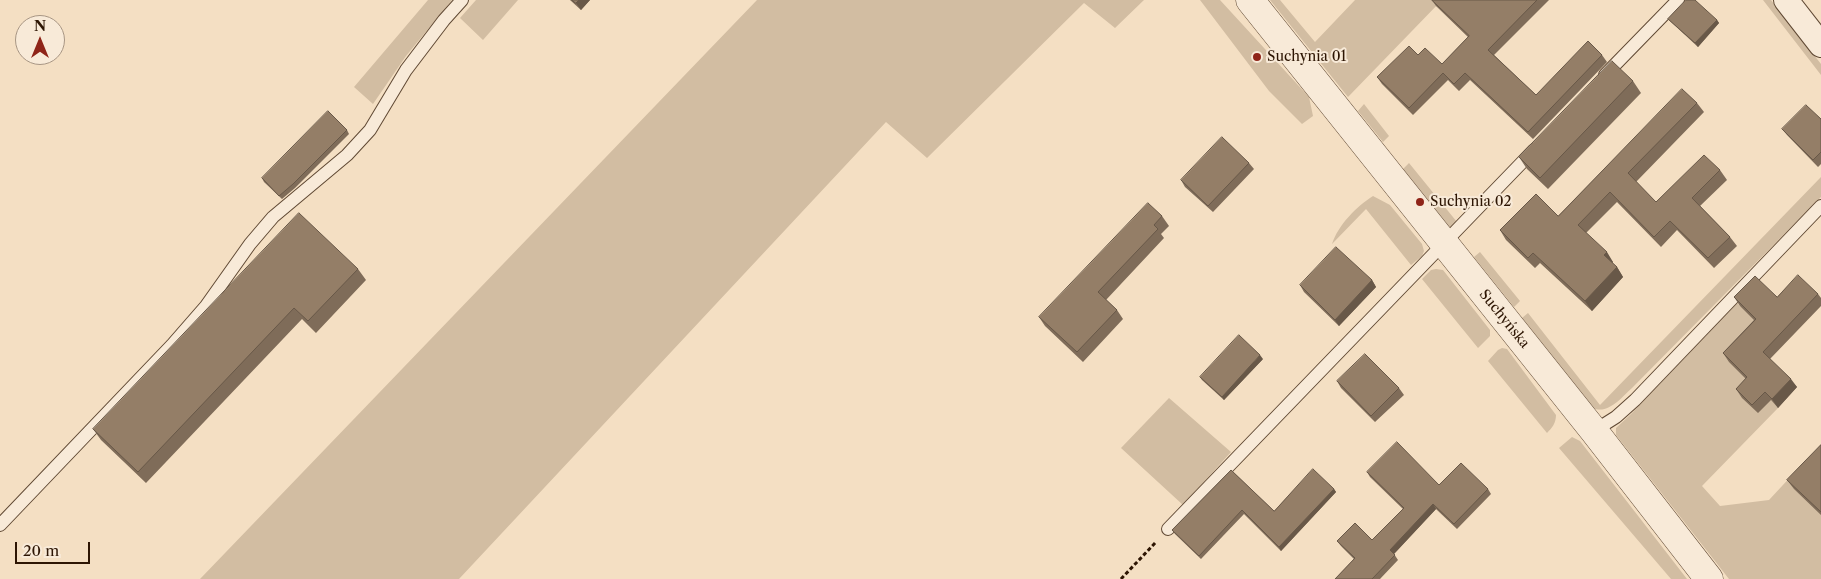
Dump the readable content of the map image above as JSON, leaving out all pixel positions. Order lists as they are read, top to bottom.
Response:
{
  "streets": {
    "street": ["Suchyńska"]
  },
  "places": ["Suchynia 01", "Suchynia 02"],
  "scale_bar": "20 m",
  "north": "top"
}
